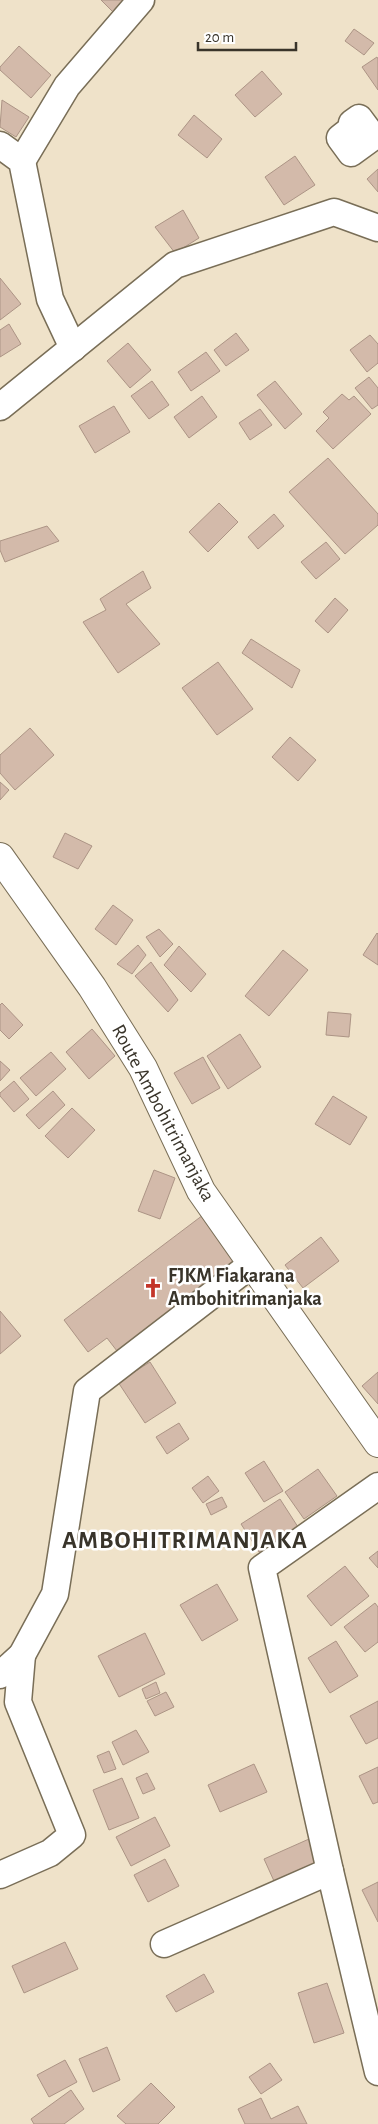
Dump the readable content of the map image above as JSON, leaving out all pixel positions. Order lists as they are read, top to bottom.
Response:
{
  "streets": {
    "street": ["Route Ambohitrimanjaka"]
  },
  "districts": ["AMBOHITRIMANJAKA"],
  "places": {
    "church": ["FJKM Fiakarana Ambohitrimanjaka"]
  },
  "scale_bar": "20 m"
}
